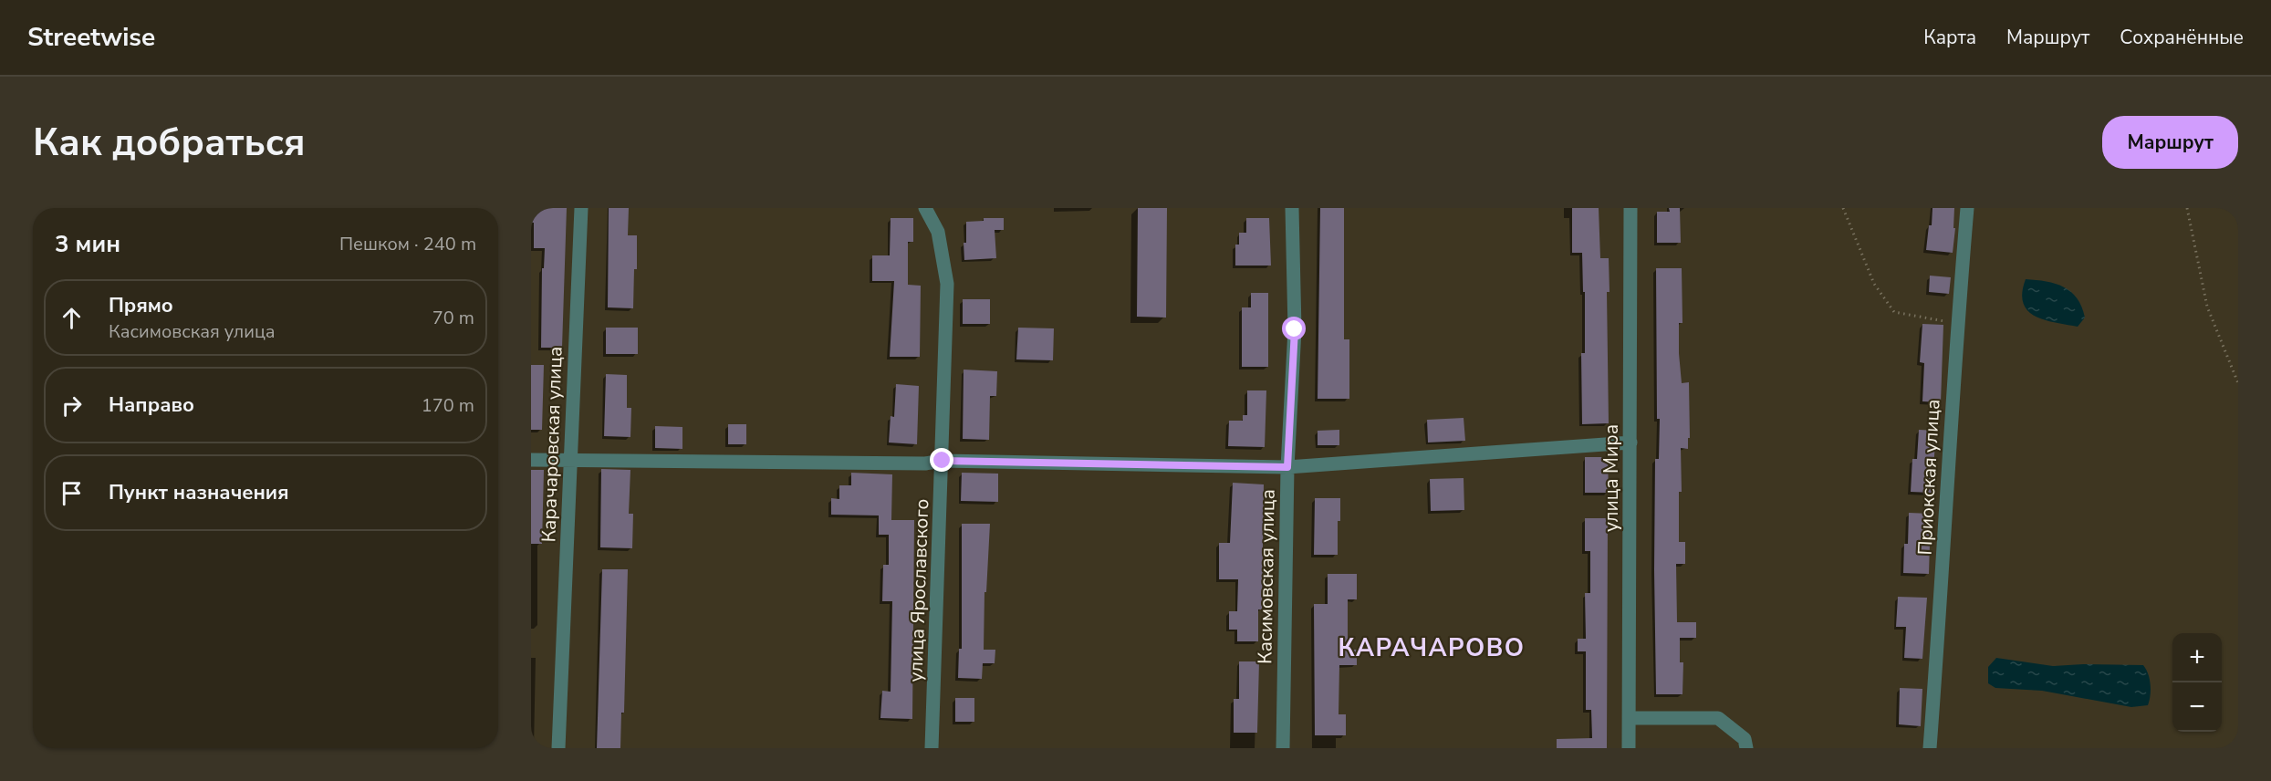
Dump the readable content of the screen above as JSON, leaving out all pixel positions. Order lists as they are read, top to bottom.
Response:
{
  "streets": {
    "street": [
      "Карачаровская улица",
      "Приокская улица",
      "улица Мира",
      "Касимовская улица",
      "улица Ярославского"
    ]
  },
  "districts": ["КАРАЧАРОВО"],
  "page": {
    "header": "Streetwise",
    "nav": ["Карта", "Маршрут", "Сохранённые"],
    "buttons": "Маршрут",
    "title": "Как добраться",
    "heading": ["3 мин", "Пешком · 240 m"],
    "list": [
      ["Прямо", "Касимовская улица", "70 m"],
      ["Направо", "170 m"],
      "Пункт назначения"
    ],
    "map_buttons": ["+", "−"]
  }
}
